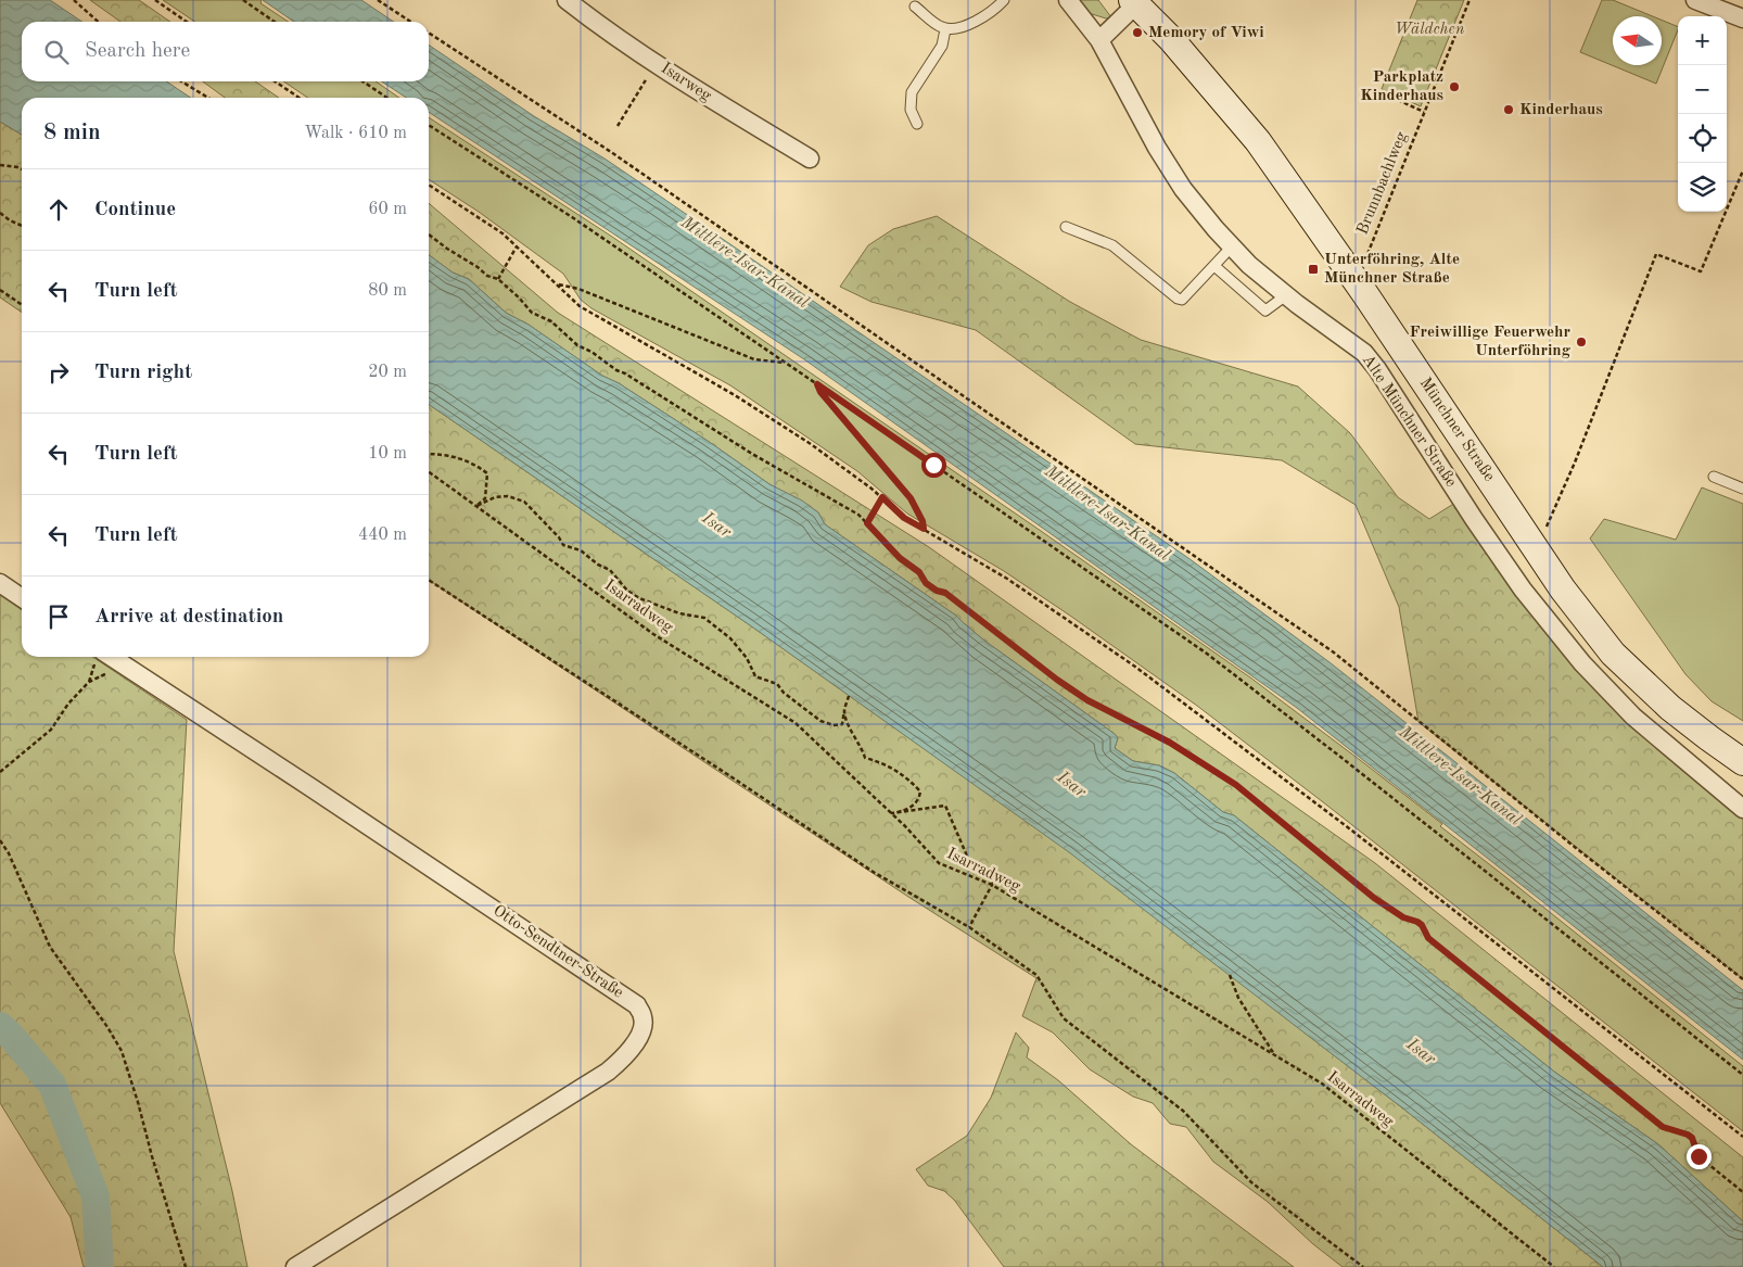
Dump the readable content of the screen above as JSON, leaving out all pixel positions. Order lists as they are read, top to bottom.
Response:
{
  "streets": {
    "main road": ["Münchner Straße"],
    "street": ["Isarweg", "Alte Münchner Straße", "Otto-Sendtner-Straße"],
    "path": ["Brunnbachlweg", "Isarradweg"]
  },
  "water": ["Mittlere-Isar-Kanal", "Isar"],
  "parks": ["Wäldchen"],
  "places": {
    "other": [
      "Memory of Viwi",
      "Parkplatz Kinderhaus",
      "Kinderhaus",
      "Freiwillige Feuerwehr Unterföhring"
    ],
    "transit": ["Unterföhring, Alte Münchner Straße"]
  },
  "north": "left",
  "page": {
    "map_buttons": ["+", "−"],
    "search": "Search here",
    "heading": ["8 min", "Walk · 610 m"],
    "list": [
      ["Continue", "60 m"],
      ["Turn left", "80 m"],
      ["Turn right", "20 m"],
      ["Turn left", "10 m"],
      ["Turn left", "440 m"],
      "Arrive at destination"
    ]
  }
}
